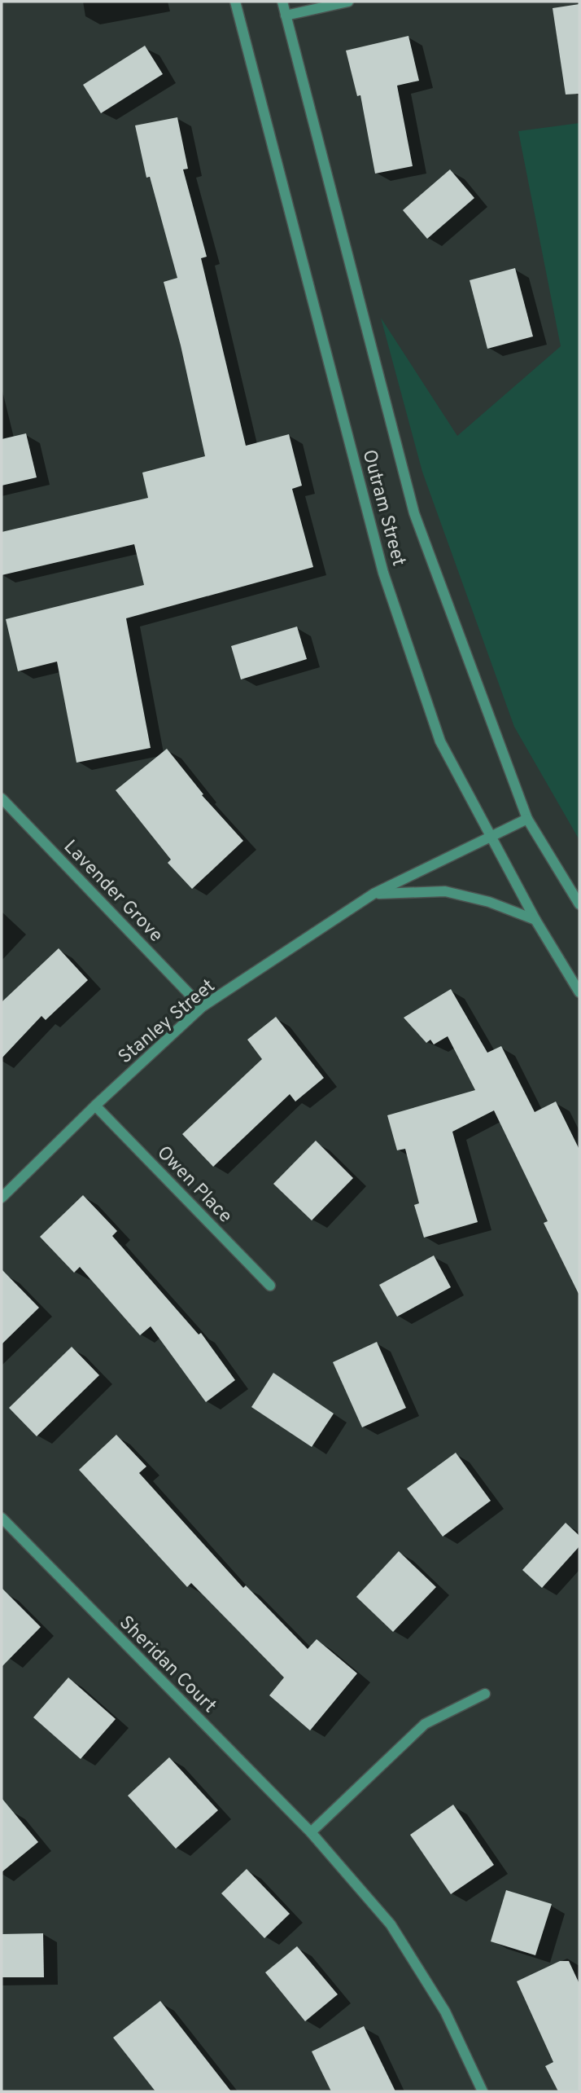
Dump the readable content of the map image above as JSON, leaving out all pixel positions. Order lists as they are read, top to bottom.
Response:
{
  "streets": {
    "street": [
      "Outram Street",
      "Lavender Grove",
      "Stanley Street",
      "Owen Place",
      "Sheridan Court"
    ]
  },
  "crossings": [
    ["Outram Street", "Stanley Street"],
    ["Lavender Grove", "Stanley Street"],
    ["Stanley Street", "Owen Place"]
  ]
}
